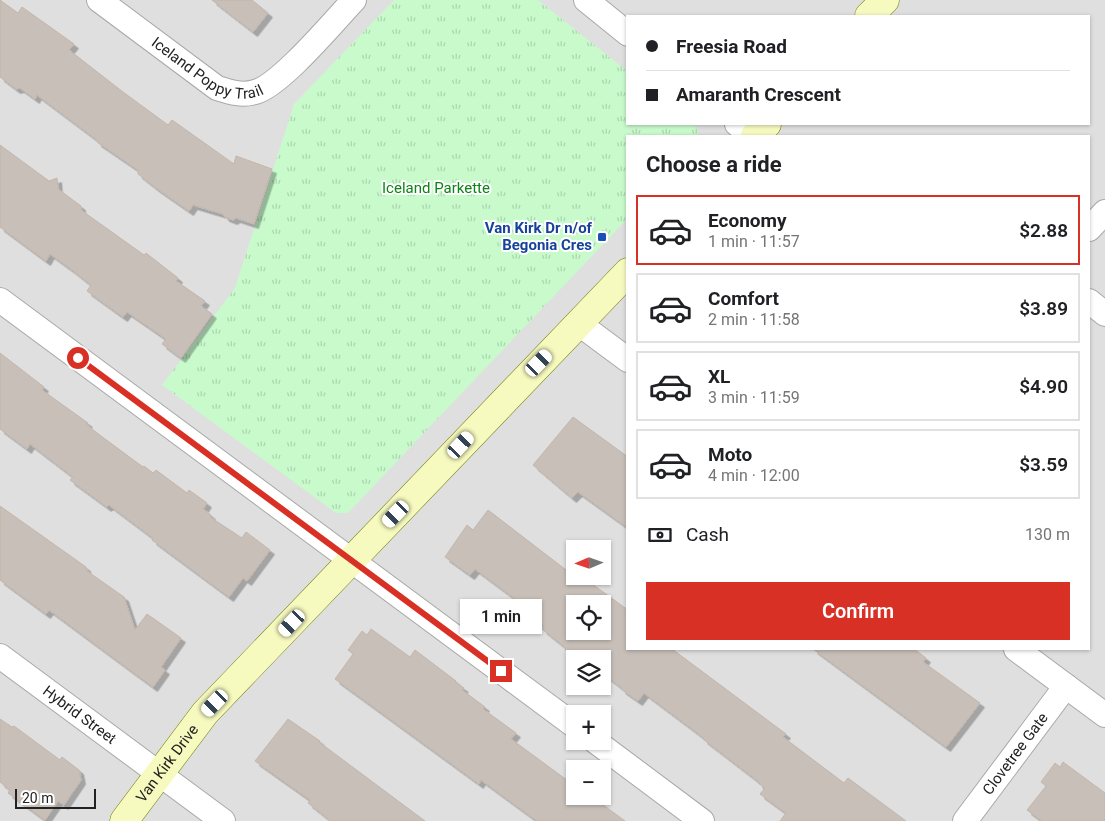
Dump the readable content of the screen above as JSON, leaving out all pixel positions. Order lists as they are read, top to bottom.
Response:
{
  "streets": {
    "street": [
      "Iceland Poppy Trail",
      "Hybrid Street",
      "Clovetree Gate",
      "Van Kirk Drive"
    ]
  },
  "crossings": [
    ["Hybrid Street", "Van Kirk Drive"]
  ],
  "parks": ["Iceland Parkette"],
  "places": {
    "transit": ["Van Kirk Dr n/of Begonia Cres"]
  },
  "scale_bar": "20 m",
  "north": "left",
  "page": {
    "banner": ["Freesia Road", "Amaranth Crescent"],
    "heading": "Choose a ride",
    "list": [
      {
        "name": "Economy",
        "note": "1 min · 11:57",
        "value": "$2.88"
      },
      {
        "name": "Comfort",
        "note": "2 min · 11:58",
        "value": "$3.89"
      },
      {
        "name": "XL",
        "note": "3 min · 11:59",
        "value": "$4.90"
      },
      {
        "name": "Moto",
        "note": "4 min · 12:00",
        "value": "$3.59"
      }
    ],
    "pay": ["Cash", "130 m"],
    "map_buttons": ["+", "−"],
    "buttons": "Confirm",
    "bubble": "1 min",
    "scale": "20 m"
  }
}
